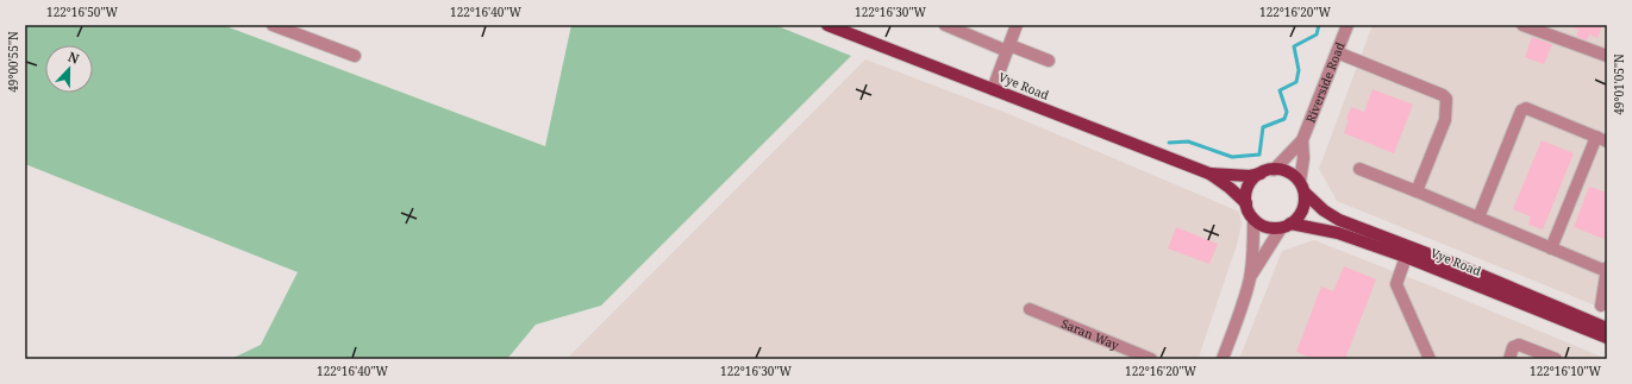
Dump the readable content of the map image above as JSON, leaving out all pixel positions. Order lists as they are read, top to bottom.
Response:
{
  "streets": {
    "main road": ["Vye Road"],
    "street": ["Riverside Road", "Saran Way"]
  },
  "crossings": [
    ["Riverside Road", "Vye Road"]
  ],
  "north": "top",
  "coordinates": [
    "122°16'50\"W",
    "122°16'40\"W",
    "122°16'30\"W",
    "122°16'20\"W",
    "49°00'55\"N",
    "49°01'05\"N",
    "122°16'10\"W"
  ]
}
